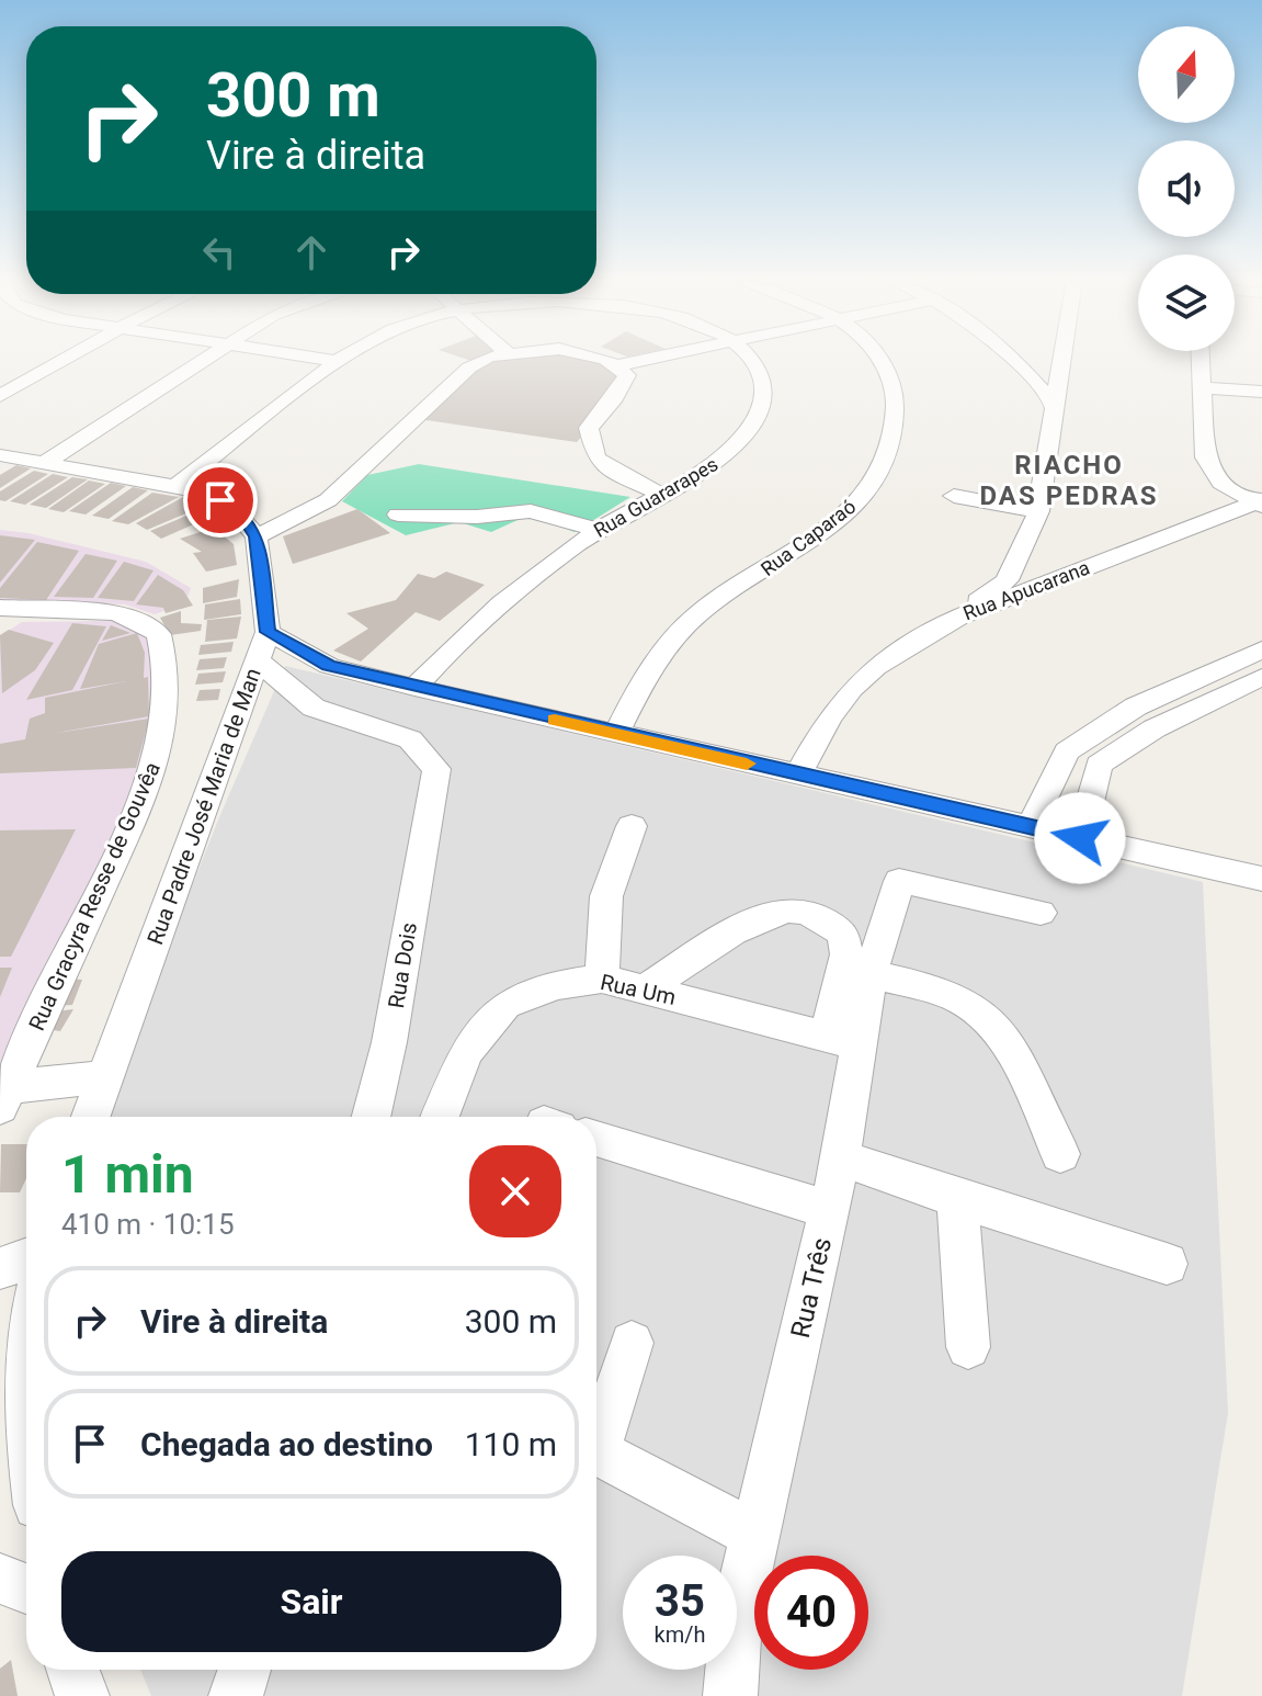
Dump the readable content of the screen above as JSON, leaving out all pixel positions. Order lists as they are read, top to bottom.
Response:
{
  "streets": {
    "street": [
      "Rua Guararapes",
      "Rua Caparaó",
      "Rua Apucarana",
      "Rua Padre José Maria de Man",
      "Rua Gracyra Resse de Gouvêa",
      "Rua Dois",
      "Rua Um",
      "Rua Três"
    ]
  },
  "crossings": [
    ["Rua Padre José Maria de Man", "Rua Dois"],
    ["Rua Um", "Rua Três"]
  ],
  "districts": ["RIACHO DAS PEDRAS"],
  "north": "top",
  "page": {
    "turn": ["300 m", "Vire à direita"],
    "heading": ["1 min", "410 m · 10:15"],
    "list": [
      {
        "name": "Vire à direita",
        "value": "300 m"
      },
      {
        "name": "Chegada ao destino",
        "value": "110 m"
      }
    ],
    "buttons": "Sair",
    "speed": "35 km/h",
    "limit": "40"
  }
}
